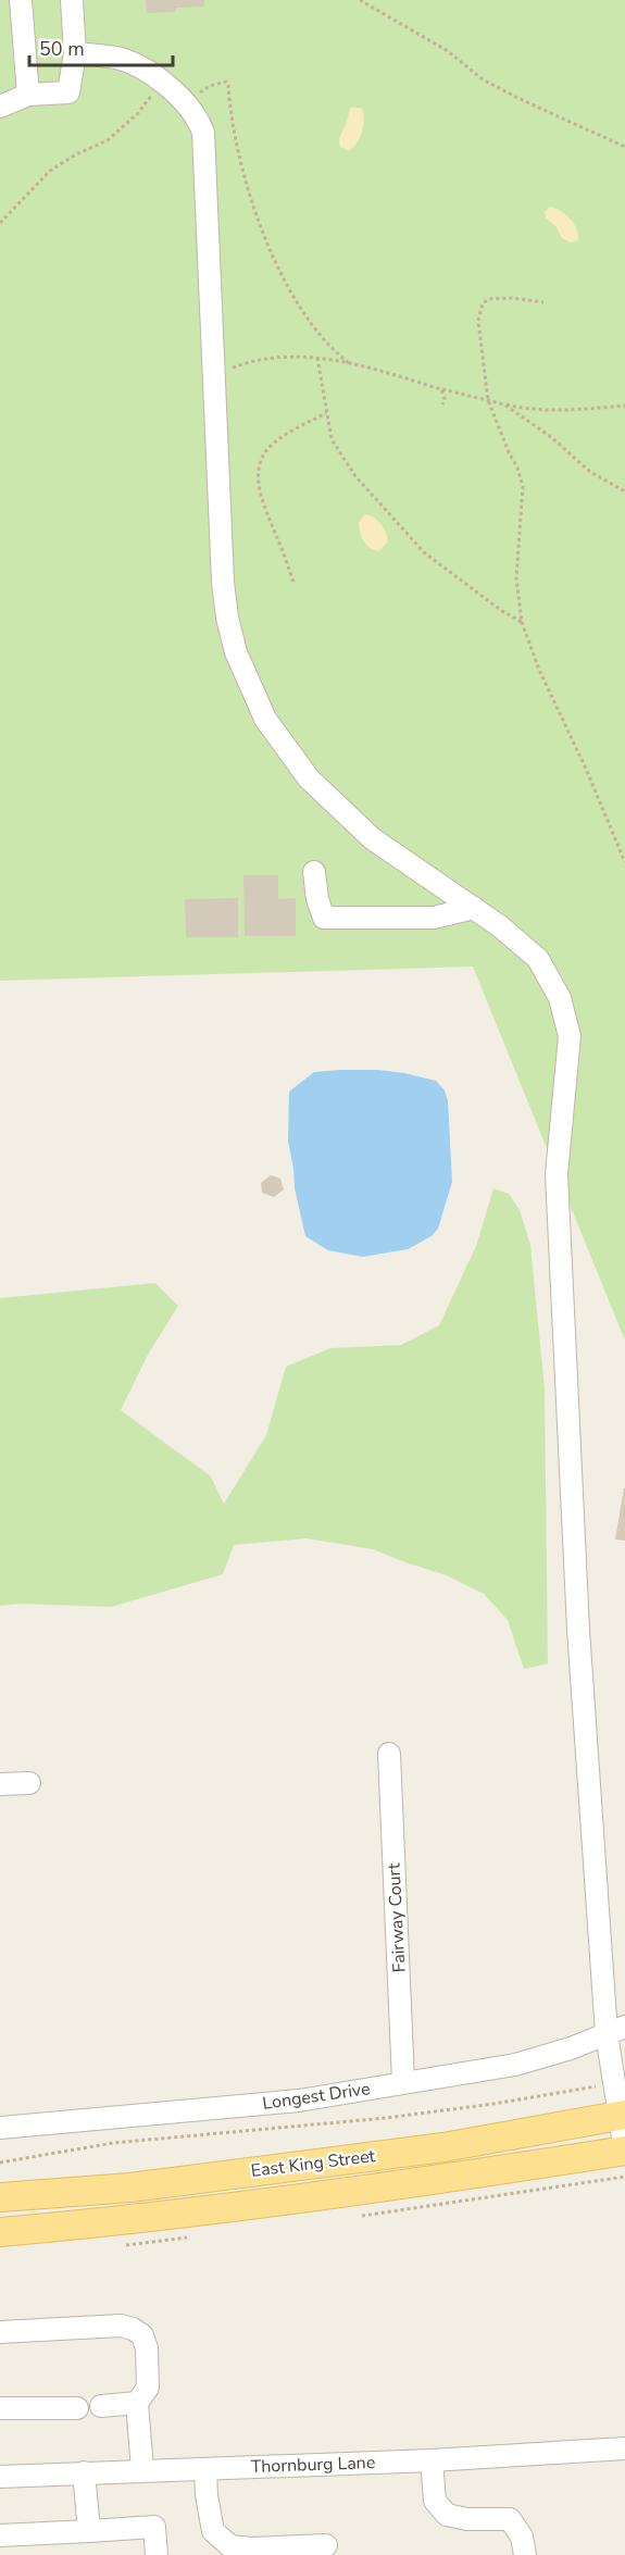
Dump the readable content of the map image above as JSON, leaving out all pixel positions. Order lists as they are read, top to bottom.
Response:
{
  "streets": {
    "main road": ["East King Street"],
    "street": ["Fairway Court", "Longest Drive", "Thornburg Lane"]
  },
  "crossings": [
    ["Fairway Court", "Longest Drive"]
  ],
  "scale_bar": "50 m"
}
